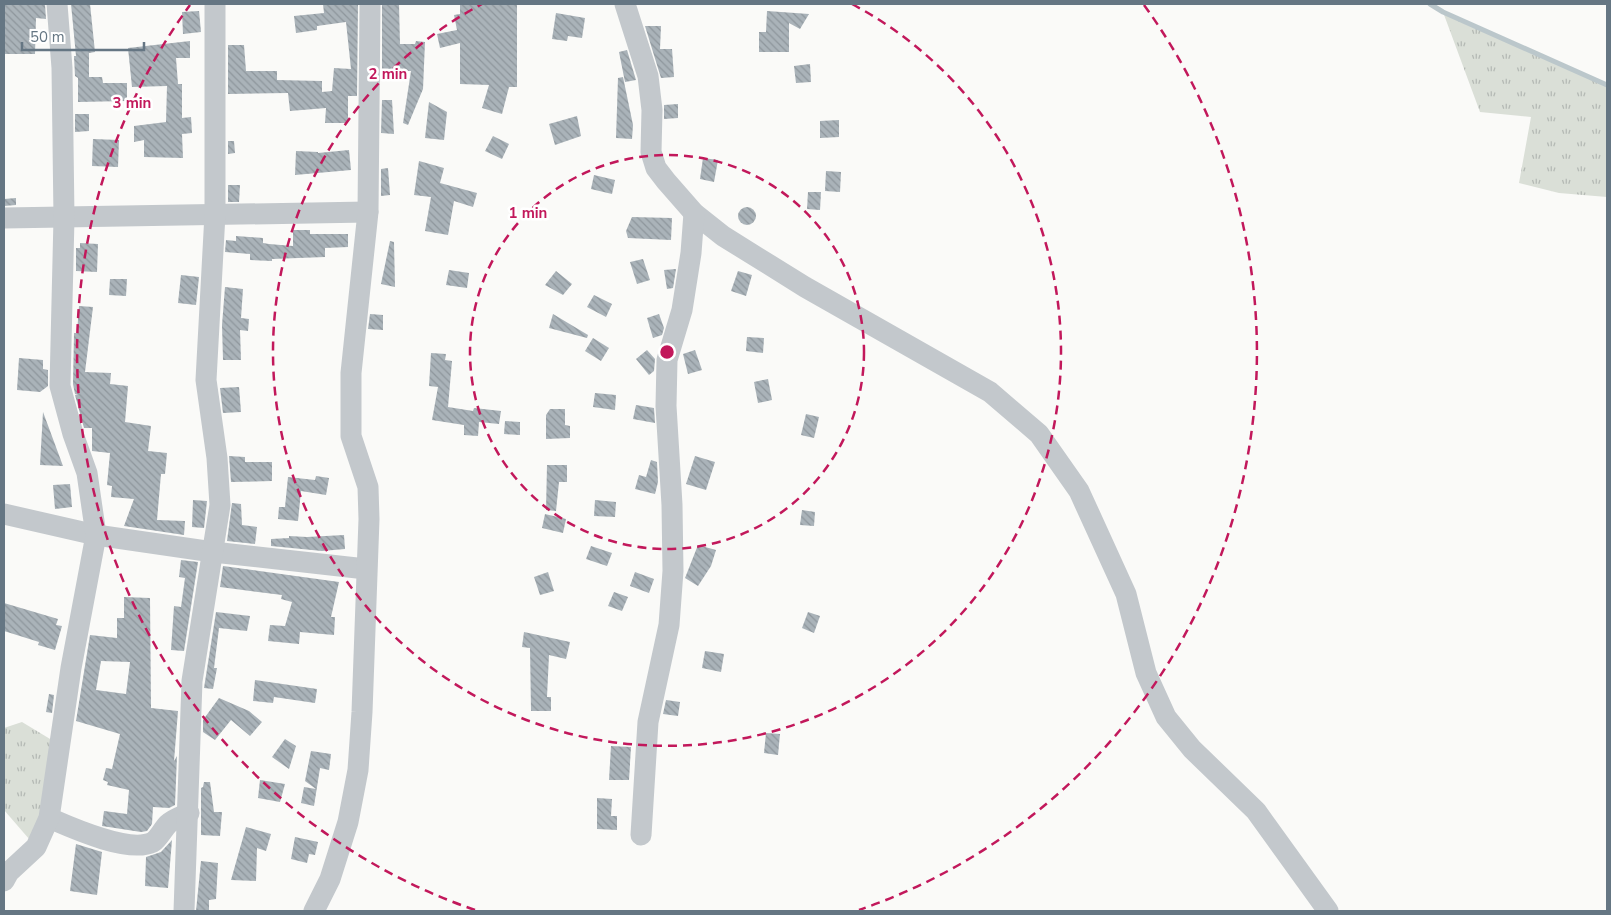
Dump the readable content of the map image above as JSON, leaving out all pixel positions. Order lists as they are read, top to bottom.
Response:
{
  "scale_bar": "50 m",
  "rings": ["2 min", "3 min", "1 min"]
}
